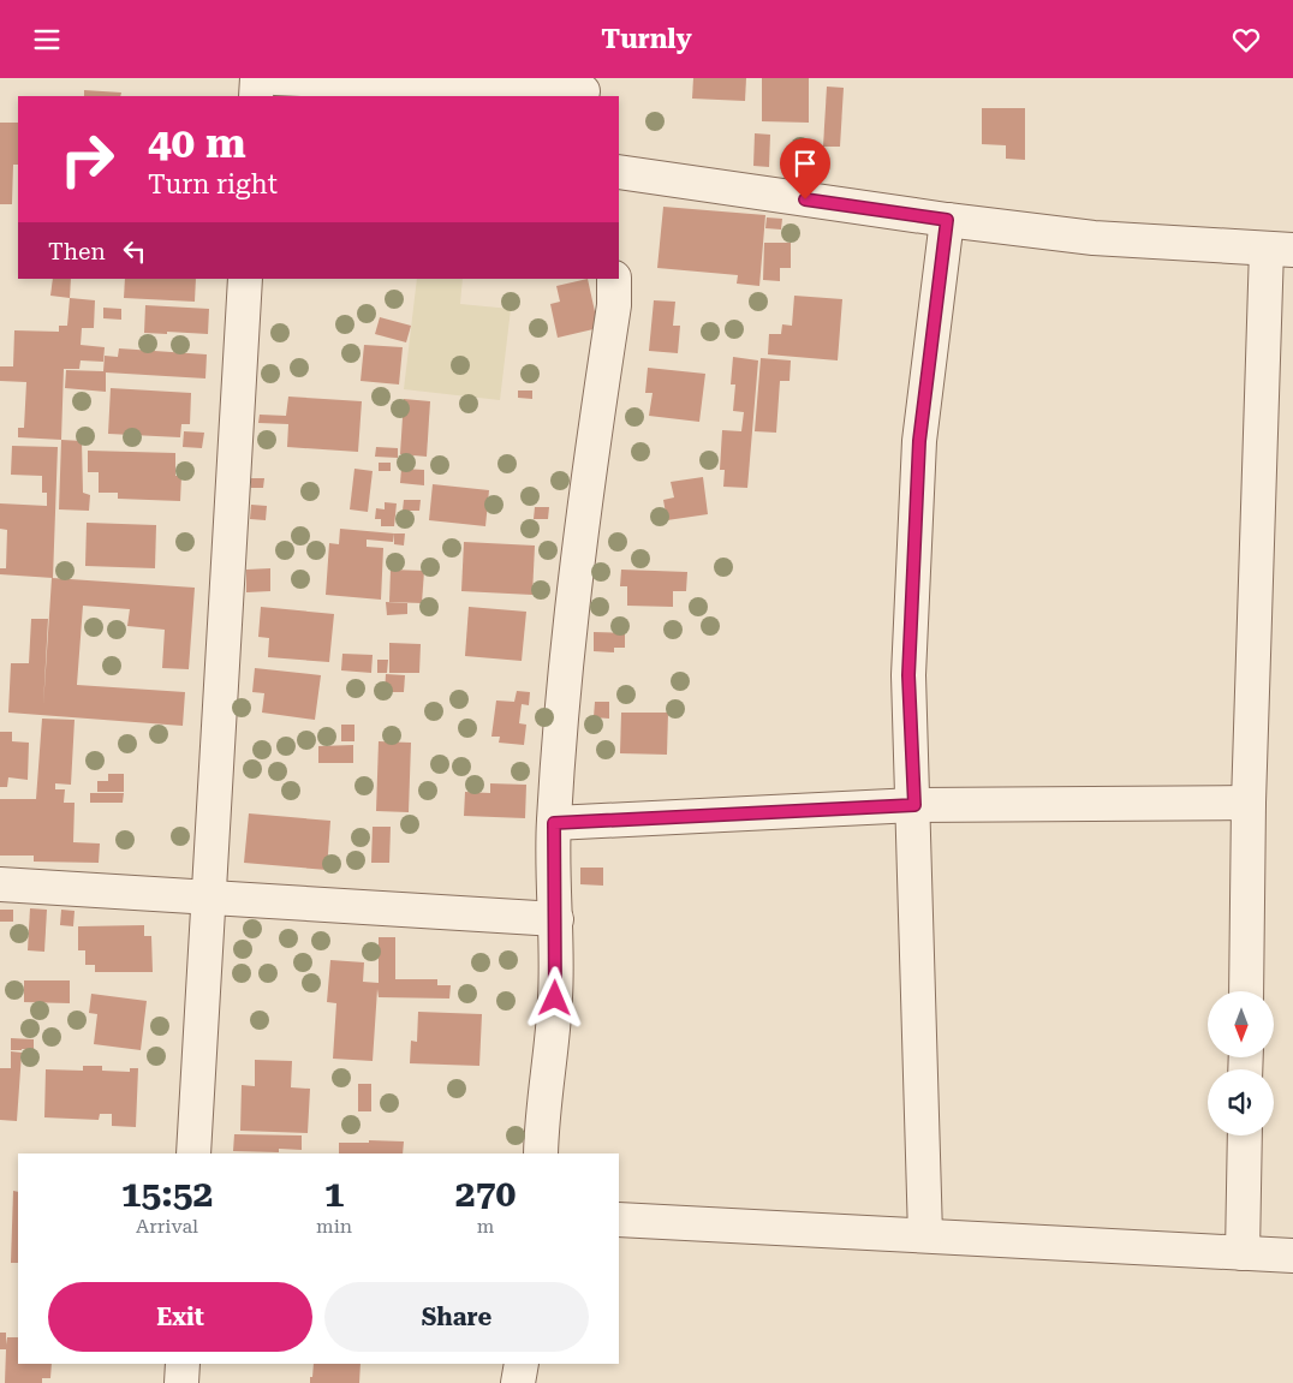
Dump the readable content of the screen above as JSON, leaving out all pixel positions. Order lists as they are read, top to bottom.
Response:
{
  "north": "bottom",
  "page": {
    "header": "Turnly",
    "turn": ["40 m", "Turn right"],
    "then": "Then",
    "eta": [
      "15:52",
      "Arrival",
      "1",
      "min",
      "270",
      "m"
    ],
    "buttons": ["Exit", "Share"]
  }
}
